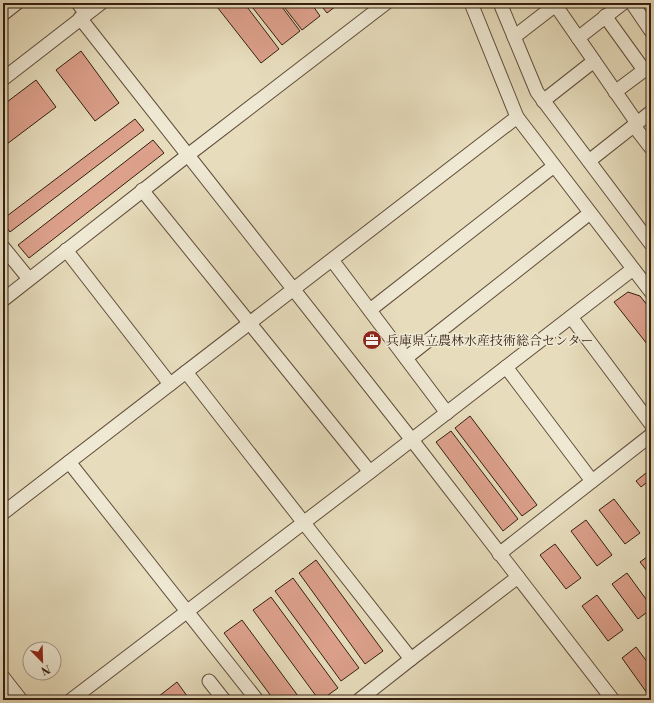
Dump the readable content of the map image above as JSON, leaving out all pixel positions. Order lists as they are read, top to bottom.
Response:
{
  "places": {
    "office": ["兵庫県立農林水産技術総合センター"]
  },
  "north": "bottom right"
}
